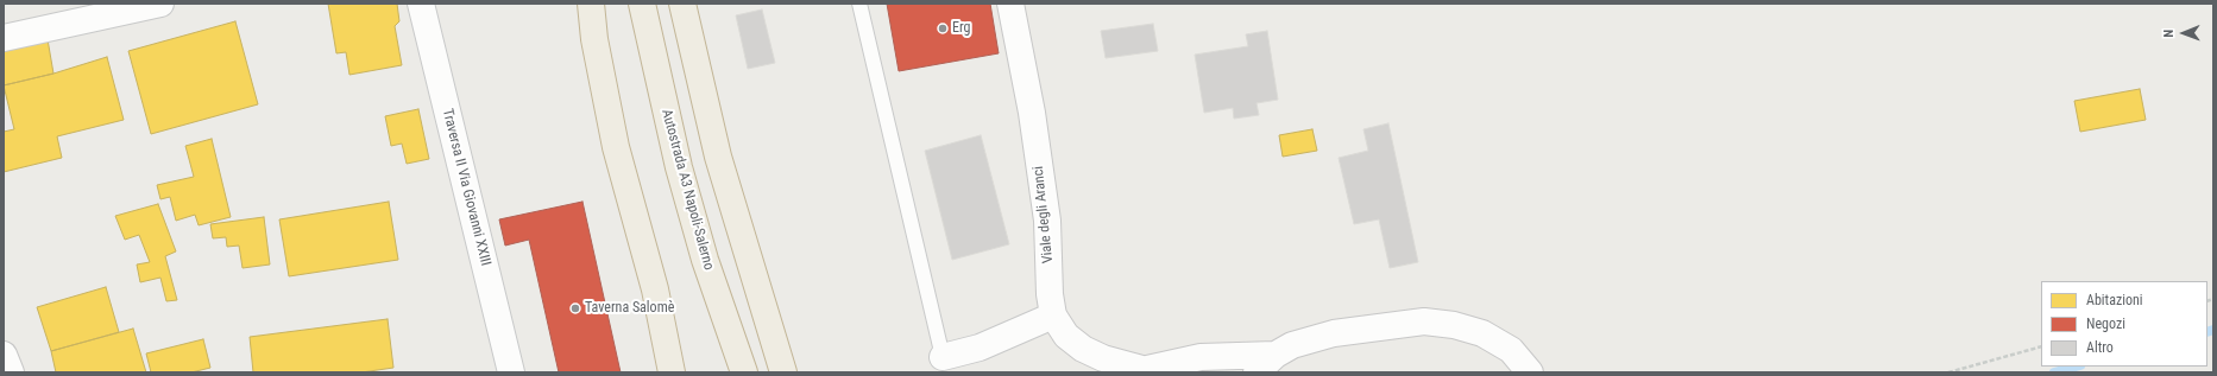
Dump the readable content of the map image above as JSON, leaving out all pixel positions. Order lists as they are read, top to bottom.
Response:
{
  "streets": {
    "highway": ["Autostrada A3 Napoli-Salerno"],
    "main road": ["Traversa II Via Giovanni XXIII", "Viale degli Aranci"]
  },
  "places": ["Erg", "Taverna Salomè"],
  "legend": ["Abitazioni", "Negozi", "Altro"],
  "north": "left"
}
